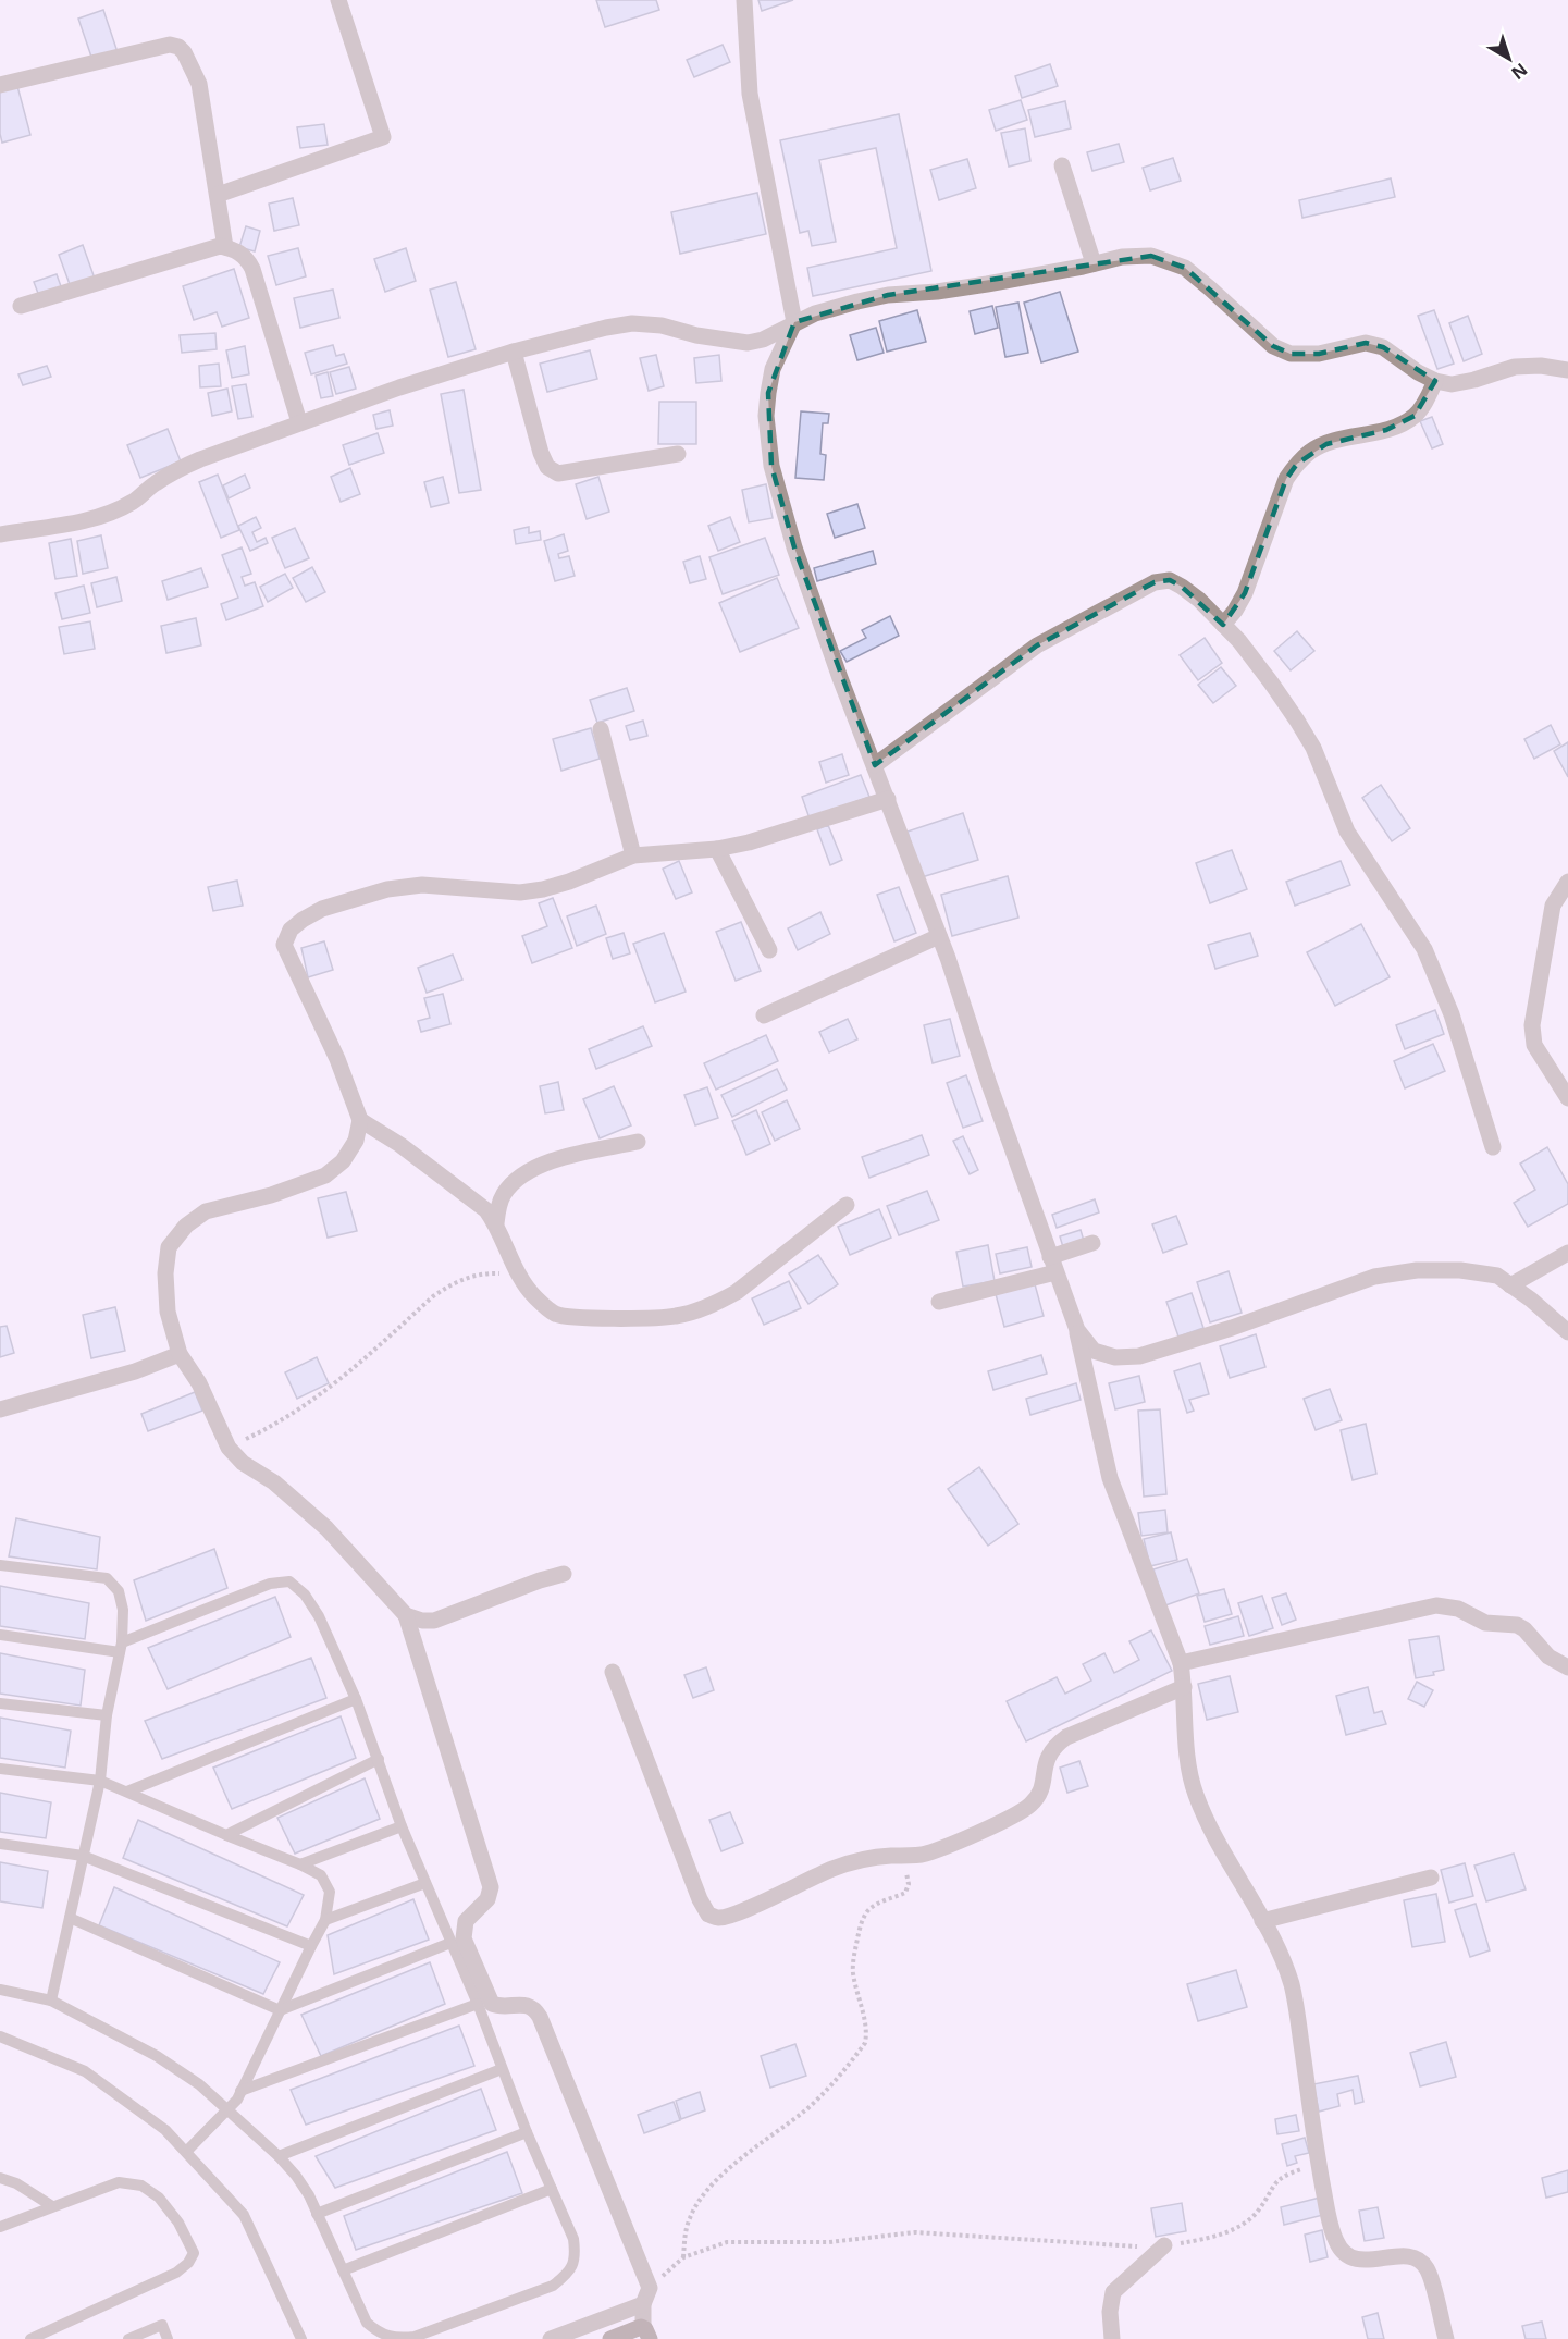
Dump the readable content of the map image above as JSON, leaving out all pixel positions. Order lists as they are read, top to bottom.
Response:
{
  "north": "bottom right"
}
